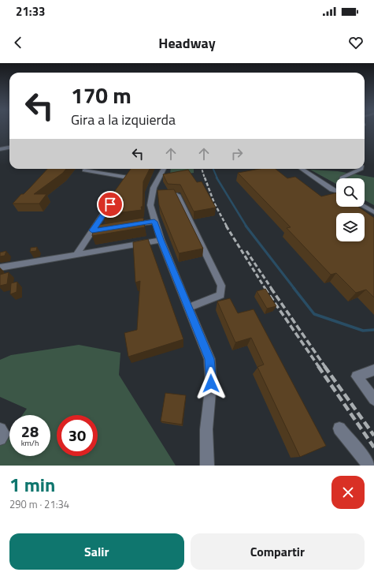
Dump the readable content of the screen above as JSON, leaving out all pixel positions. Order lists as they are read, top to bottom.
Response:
{
  "page": {
    "status": "21:33",
    "header": "Headway",
    "turn": ["170 m", "Gira a la izquierda"],
    "speed": "28 km/h",
    "limit": "30",
    "heading": ["1 min", "290 m · 21:34"],
    "buttons": ["Salir", "Compartir"]
  }
}
